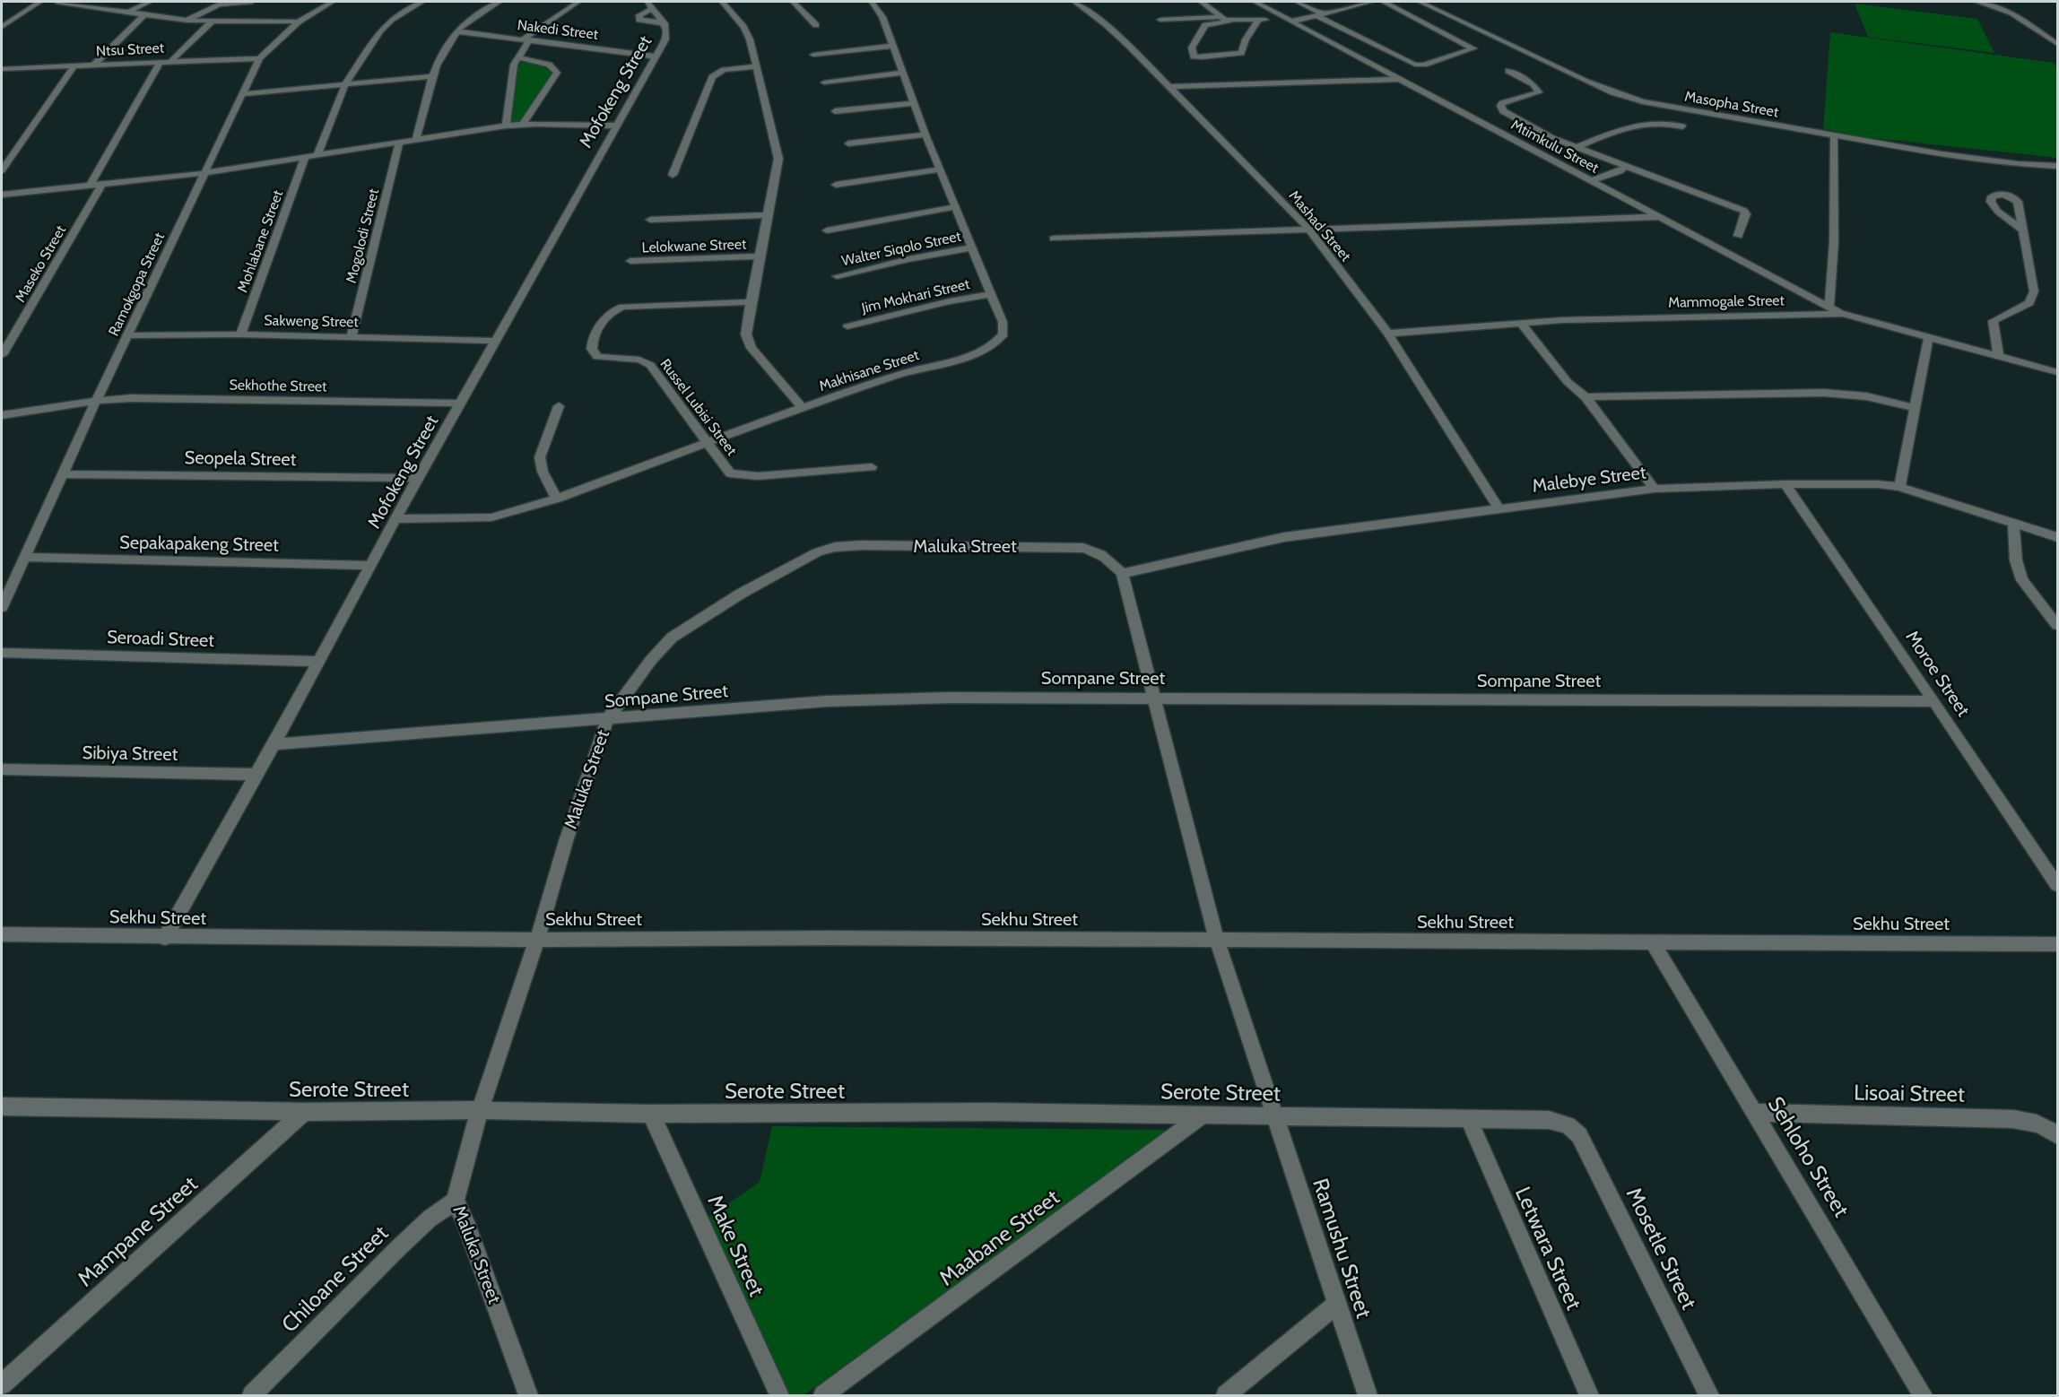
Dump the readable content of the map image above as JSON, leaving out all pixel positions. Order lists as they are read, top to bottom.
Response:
{
  "streets": {
    "street": [
      "Nakedi Street",
      "Ntsu Street",
      "Mofokeng Street",
      "Masopha Street",
      "Mtimkulu Street",
      "Mashad Street",
      "Mogolodi Street",
      "Mohlabane Street",
      "Lelokwane Street",
      "Walter Siqolo Street",
      "Maseko Street",
      "Ramokgopa Street",
      "Jim Mokhari Street",
      "Mammogale Street",
      "Sakweng Street",
      "Makhisane Street",
      "Sekhothe Street",
      "Russel Lubisi Street",
      "Seopela Street",
      "Malebye Street",
      "Sepakapakeng Street",
      "Maluka Street",
      "Seroadi Street",
      "Moroe Street",
      "Sompane Street",
      "Sibiya Street",
      "Sekhu Street",
      "Serote Street",
      "Lisoai Street",
      "Sehloho Street",
      "Mampane Street",
      "Maabane Street",
      "Make Street",
      "Ramushu Street",
      "Letwara Street",
      "Mosetle Street",
      "Chiloane Street"
    ]
  },
  "crossings": [
    ["Nakedi Street", "Mofokeng Street"],
    ["Ntsu Street", "Ramokgopa Street"],
    ["Mofokeng Street", "Sakweng Street"],
    ["Mofokeng Street", "Makhisane Street"],
    ["Mofokeng Street", "Sekhothe Street"],
    ["Mofokeng Street", "Seopela Street"],
    ["Mofokeng Street", "Sepakapakeng Street"],
    ["Mofokeng Street", "Seroadi Street"],
    ["Mofokeng Street", "Sompane Street"],
    ["Mofokeng Street", "Sibiya Street"],
    ["Mofokeng Street", "Sekhu Street"],
    ["Mtimkulu Street", "Mammogale Street"],
    ["Mashad Street", "Mammogale Street"],
    ["Mashad Street", "Malebye Street"],
    ["Mogolodi Street", "Sakweng Street"],
    ["Mohlabane Street", "Sakweng Street"],
    ["Walter Siqolo Street", "Makhisane Street"],
    ["Ramokgopa Street", "Sakweng Street"],
    ["Ramokgopa Street", "Sekhothe Street"],
    ["Ramokgopa Street", "Seopela Street"],
    ["Ramokgopa Street", "Sepakapakeng Street"],
    ["Jim Mokhari Street", "Makhisane Street"],
    ["Makhisane Street", "Russel Lubisi Street"],
    ["Malebye Street", "Maluka Street"],
    ["Malebye Street", "Moroe Street"],
    ["Malebye Street", "Ramushu Street"],
    ["Maluka Street", "Sompane Street"],
    ["Maluka Street", "Sekhu Street"],
    ["Maluka Street", "Serote Street"],
    ["Maluka Street", "Ramushu Street"],
    ["Maluka Street", "Chiloane Street"],
    ["Moroe Street", "Sompane Street"],
    ["Sompane Street", "Ramushu Street"],
    ["Sekhu Street", "Sehloho Street"],
    ["Sekhu Street", "Ramushu Street"],
    ["Serote Street", "Mampane Street"],
    ["Serote Street", "Maabane Street"],
    ["Serote Street", "Make Street"],
    ["Serote Street", "Ramushu Street"],
    ["Serote Street", "Letwara Street"],
    ["Serote Street", "Mosetle Street"],
    ["Lisoai Street", "Sehloho Street"]
  ]
}
